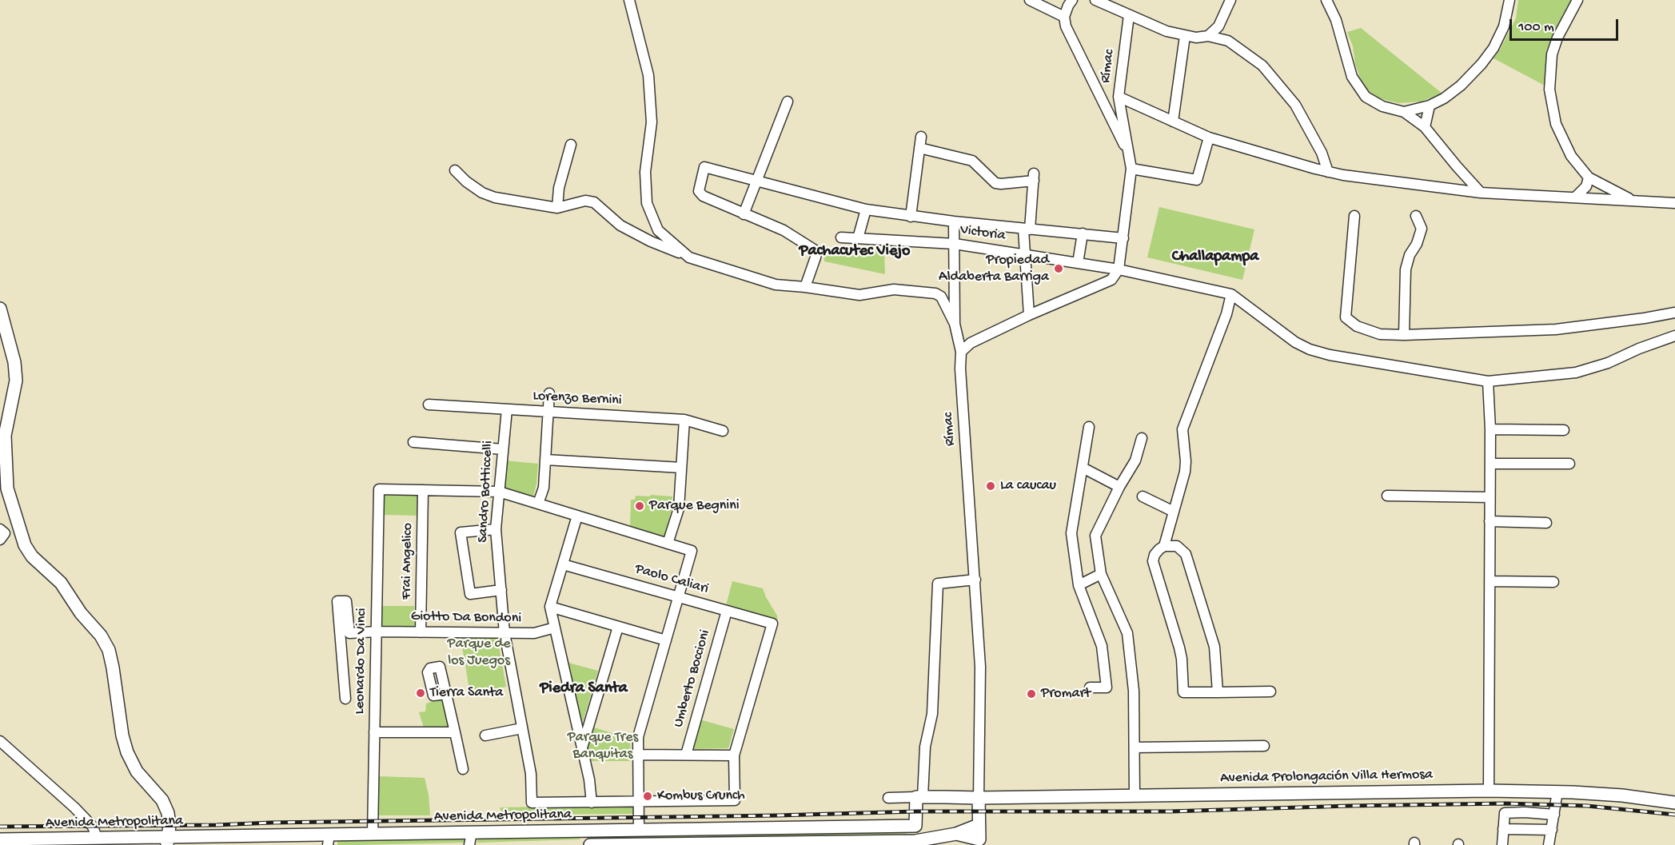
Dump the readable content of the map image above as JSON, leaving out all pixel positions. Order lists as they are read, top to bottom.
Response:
{
  "streets": {
    "main road": ["Avenida Prolongación Villa Hermosa", "Avenida Metropolitana"],
    "street": [
      "Rímac",
      "Victoria",
      "Lorenzo Bernini",
      "Sandro Botticcelli",
      "Frai Angelico",
      "Paolo Caliari",
      "Giotto Da Bondoni",
      "Leonardo Da Vinci",
      "Umberto Boccioni"
    ]
  },
  "crossings": [
    ["Rímac", "Victoria"],
    ["Rímac", "Avenida Prolongación Villa Hermosa"],
    ["Lorenzo Bernini", "Sandro Botticcelli"],
    ["Sandro Botticcelli", "Giotto Da Bondoni"],
    ["Frai Angelico", "Giotto Da Bondoni"],
    ["Frai Angelico", "Leonardo Da Vinci"],
    ["Paolo Caliari", "Umberto Boccioni"],
    ["Giotto Da Bondoni", "Leonardo Da Vinci"],
    ["Leonardo Da Vinci", "Avenida Metropolitana"]
  ],
  "districts": ["Pachacutec Viejo", "Challapampa", "Piedra Santa"],
  "parks": ["Parque de los Juegos", "Parque Tres Banquitas"],
  "places": [
    "Propiedad Aldaberta Barriga",
    "La caucau",
    "Parque Begnini",
    "Tierra Santa",
    "Promart",
    "Kombus Crunch"
  ],
  "scale_bar": "100 m"
}
